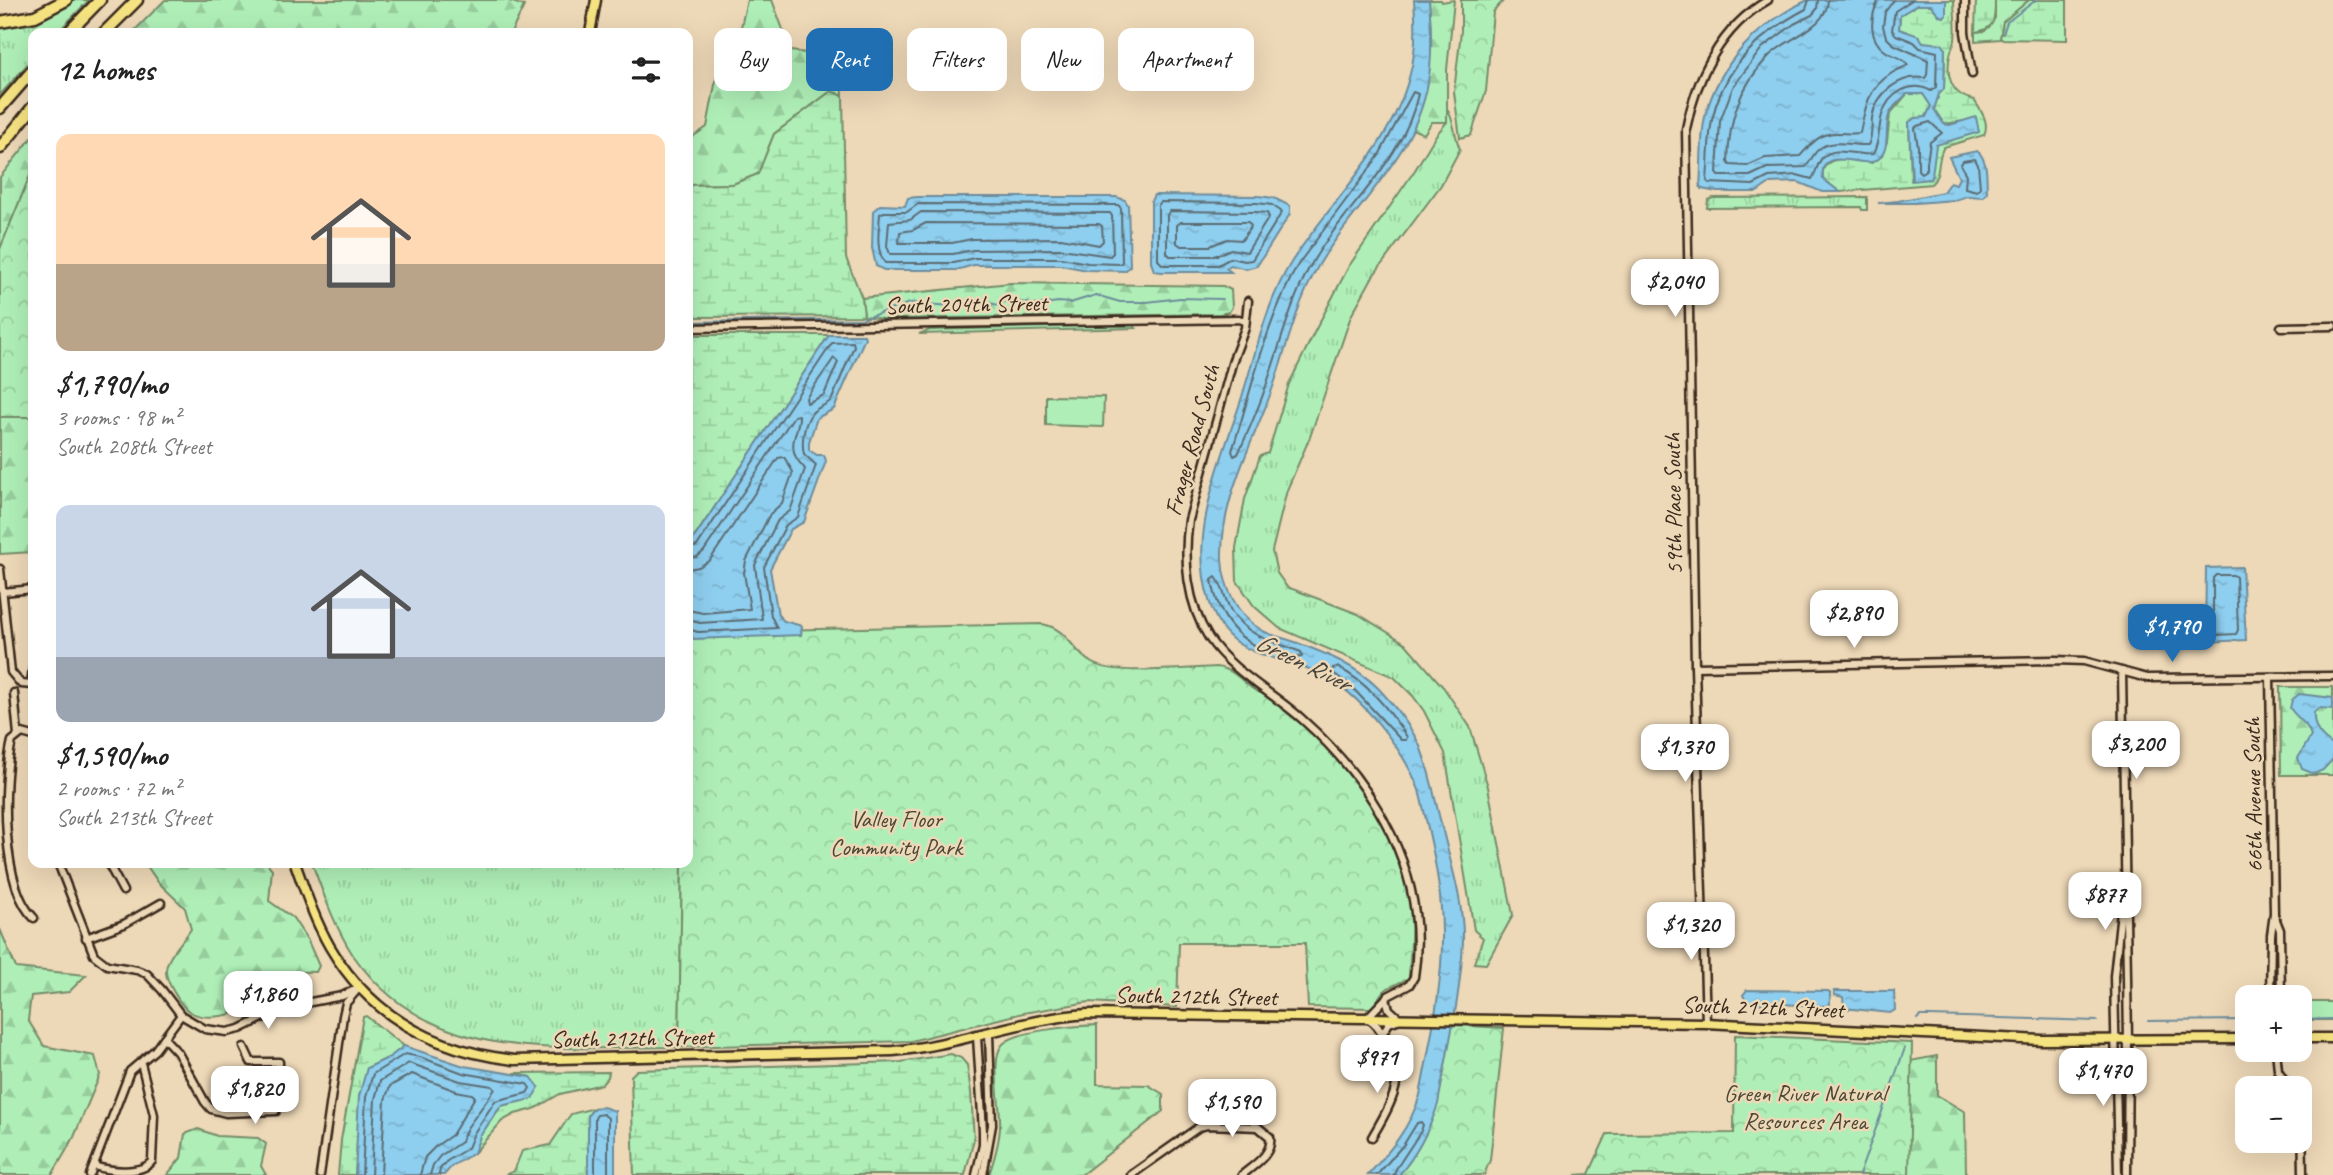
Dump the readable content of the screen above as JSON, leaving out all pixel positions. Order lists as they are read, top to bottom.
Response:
{
  "streets": {
    "main road": ["South 212th Street"],
    "street": [
      "South 204th Street",
      "Frager Road South",
      "59th Place South",
      "66th Avenue South"
    ]
  },
  "crossings": [
    ["South 204th Street", "Frager Road South"],
    ["Frager Road South", "South 212th Street"],
    ["59th Place South", "South 212th Street"]
  ],
  "water": ["Green River"],
  "parks": ["Valley Floor Community Park", "Green River Natural Resources Area"],
  "page": {
    "chip": [
      "Buy",
      "Rent",
      "Filters",
      "New",
      "Apartment"
    ],
    "heading": "12 homes",
    "list": [
      {
        "name": "$1,790/mo",
        "note": "3 rooms · 98 m² · South 208th Street"
      },
      {
        "name": "$1,590/mo",
        "note": "2 rooms · 72 m² · South 213th Street"
      }
    ],
    "price": [
      "$2,040",
      "$2,890",
      "$1,790",
      "$3,200",
      "$1,370",
      "$877",
      "$1,320",
      "$1,860",
      "$971",
      "$1,470",
      "$1,820",
      "$1,590"
    ],
    "map_buttons": ["+", "−"]
  }
}
